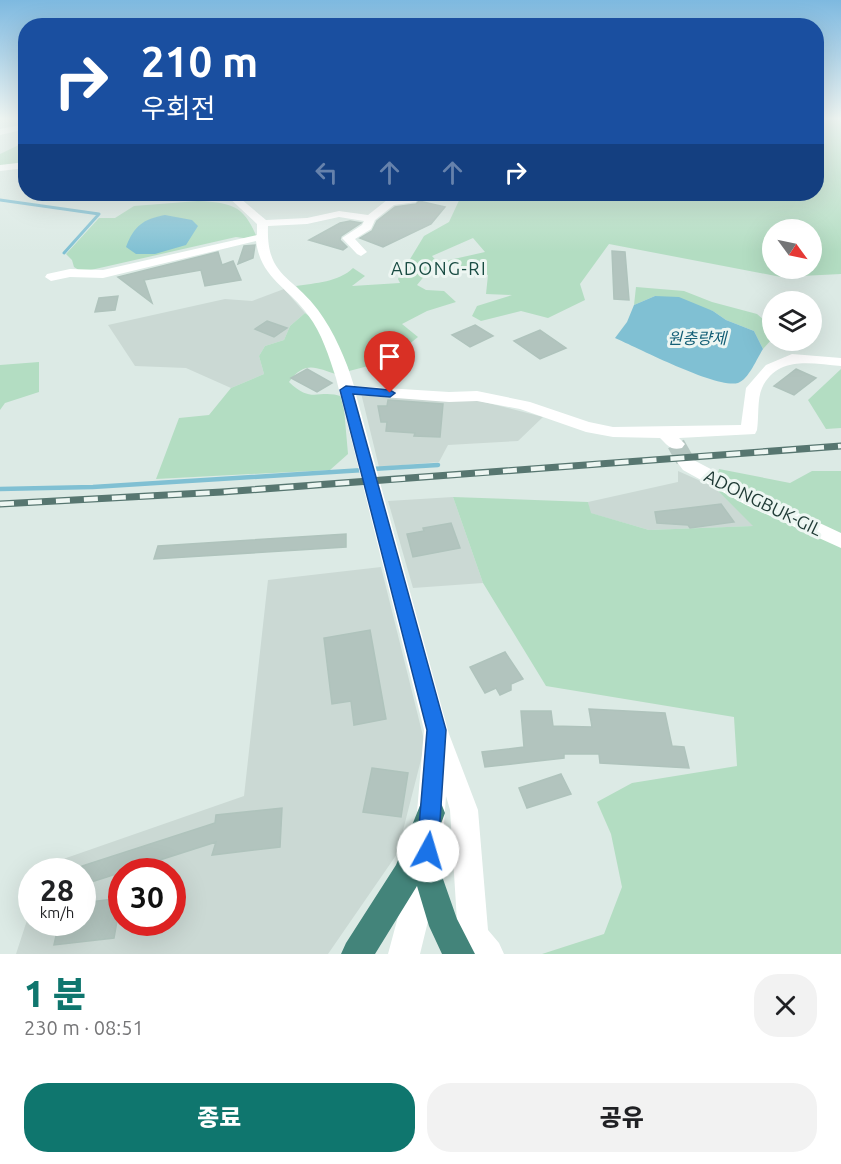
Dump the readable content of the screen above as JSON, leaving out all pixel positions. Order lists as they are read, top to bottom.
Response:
{
  "streets": {
    "street": ["ADONGBUK-GIL"]
  },
  "districts": ["ADONG-RI"],
  "water": ["원충량제"],
  "north": "bottom right",
  "page": {
    "turn": ["210 m", "우회전"],
    "speed": "28 km/h",
    "limit": "30",
    "heading": ["1 분", "230 m · 08:51"],
    "buttons": ["종료", "공유"]
  }
}
